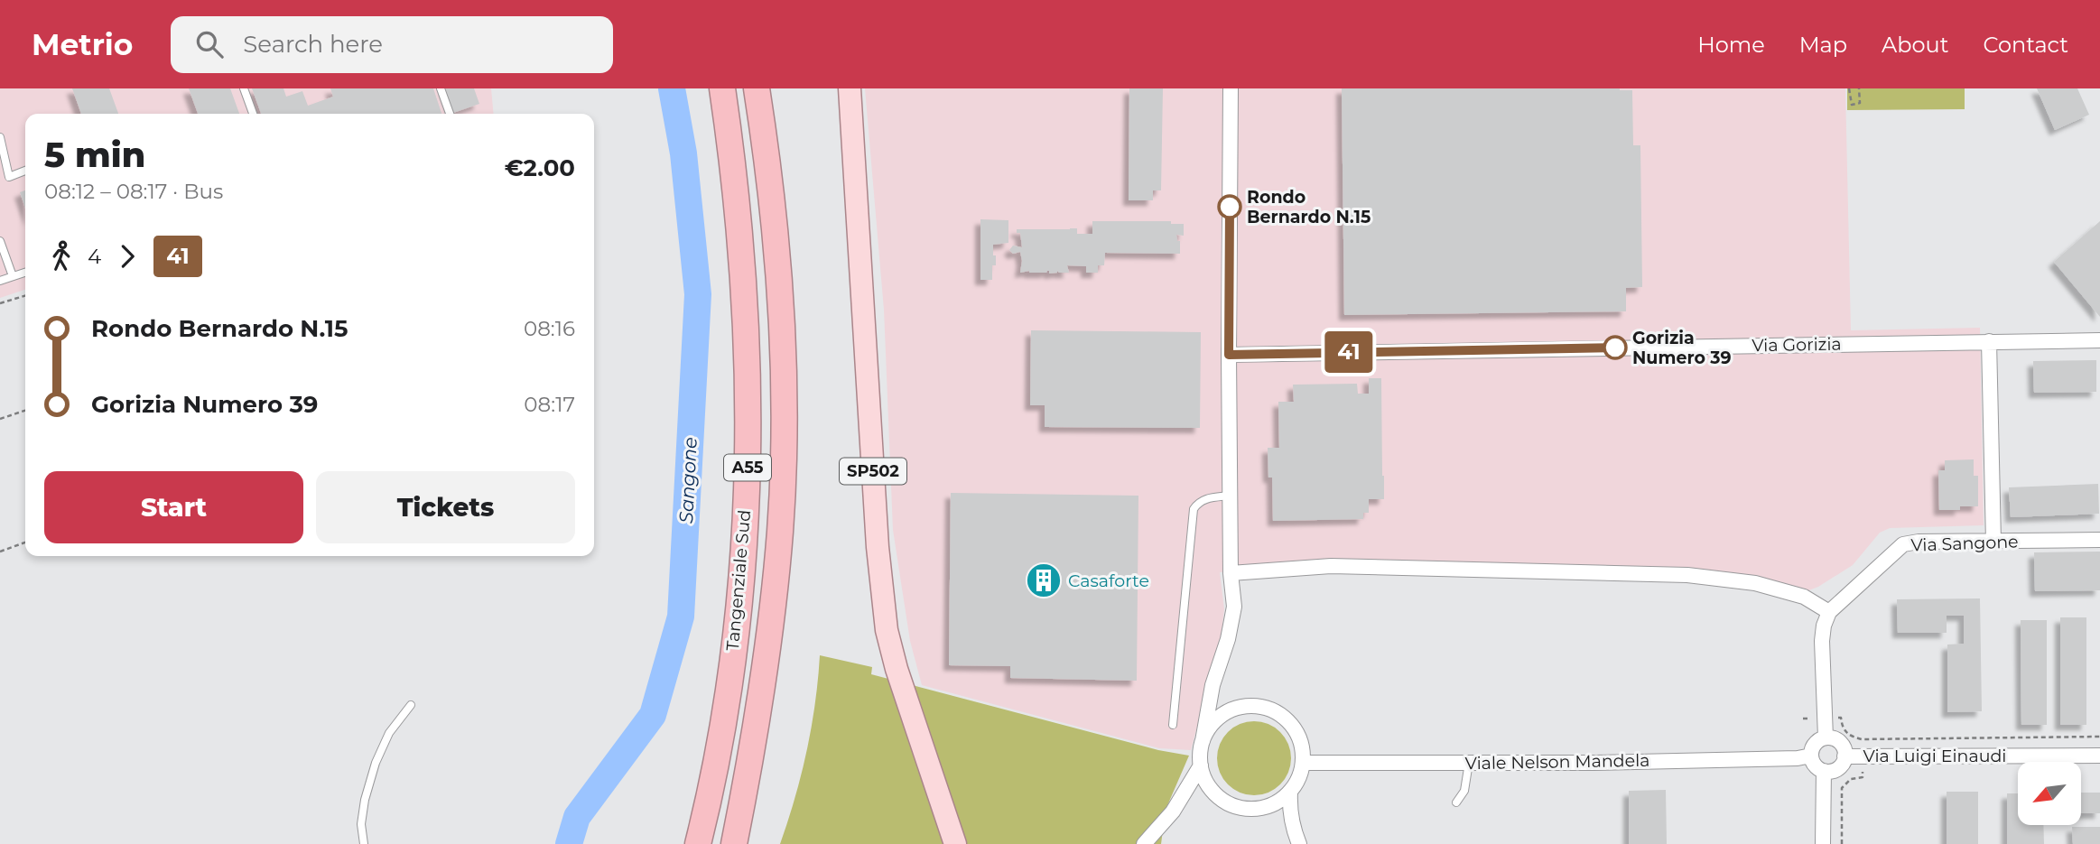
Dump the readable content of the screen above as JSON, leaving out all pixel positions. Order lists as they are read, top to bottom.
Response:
{
  "streets": {
    "highway": ["A55", "Tangenziale Sud"],
    "main road": ["SP502"],
    "street": [
      "Via Gorizia",
      "Via Sangone",
      "Via Luigi Einaudi",
      "Viale Nelson Mandela"
    ]
  },
  "crossings": [
    ["Via Luigi Einaudi", "Viale Nelson Mandela"]
  ],
  "water": ["Sangone"],
  "places": {
    "other": ["Rondo Bernardo N.15", "Gorizia Numero 39"],
    "building": ["Casaforte"]
  },
  "lines": ["bus line 41"],
  "north": "bottom left",
  "page": {
    "header": "Metrio",
    "search": "Search here",
    "nav": [
      "Home",
      "Map",
      "About",
      "Contact"
    ],
    "on_map": "41",
    "heading": ["5 min", "08:12 – 08:17 · Bus", "€2.00"],
    "legs": ["4", "41"],
    "list": [
      {
        "name": "Rondo Bernardo N.15",
        "value": "08:16"
      },
      {
        "name": "Gorizia Numero 39",
        "value": "08:17"
      }
    ],
    "buttons": ["Start", "Tickets"]
  }
}
